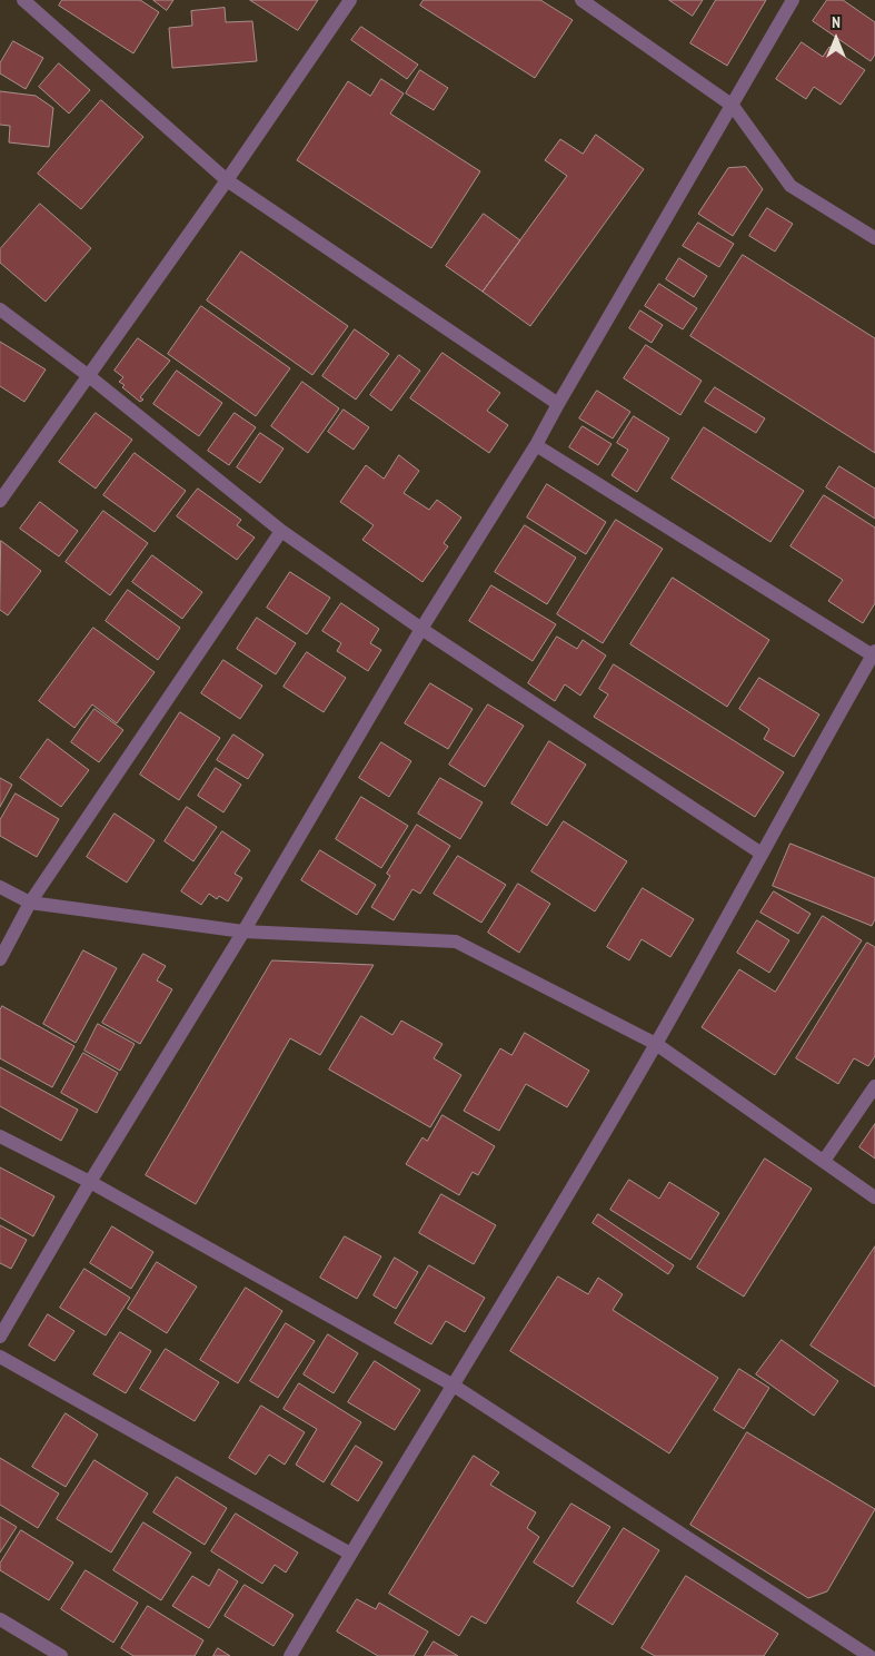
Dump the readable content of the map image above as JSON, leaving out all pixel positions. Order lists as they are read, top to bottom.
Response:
{
  "north": "top"
}
